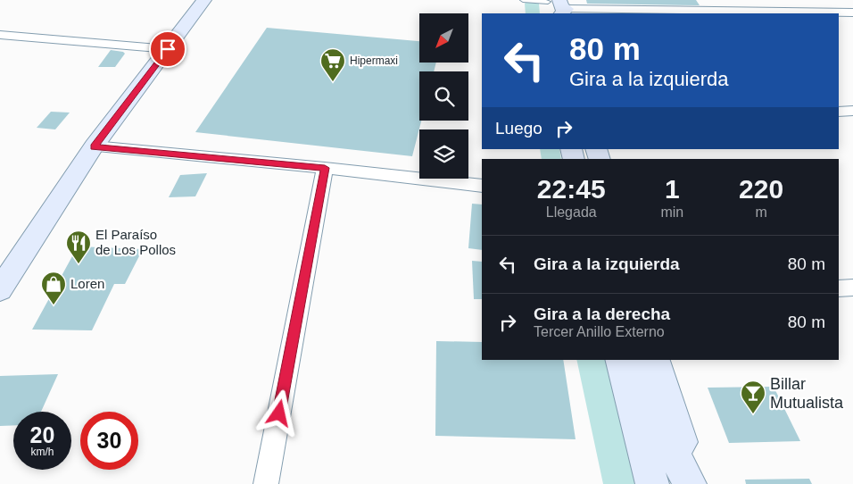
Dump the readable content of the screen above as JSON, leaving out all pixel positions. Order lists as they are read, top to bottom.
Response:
{
  "places": {
    "supermarket": ["Hipermaxi"],
    "restaurant": ["El Paraíso de Los Pollos"],
    "shop": ["Loren"],
    "bar": ["Billar Mutualista"]
  },
  "north": "bottom left",
  "page": {
    "turn": ["80 m", "Gira a la izquierda"],
    "then": "Luego",
    "eta": [
      "22:45",
      "Llegada",
      "1",
      "min",
      "220",
      "m"
    ],
    "list": [
      {
        "name": "Gira a la izquierda",
        "value": "80 m"
      },
      {
        "name": "Gira a la derecha",
        "note": "Tercer Anillo Externo",
        "value": "80 m"
      }
    ],
    "speed": "20 km/h",
    "limit": "30"
  }
}
